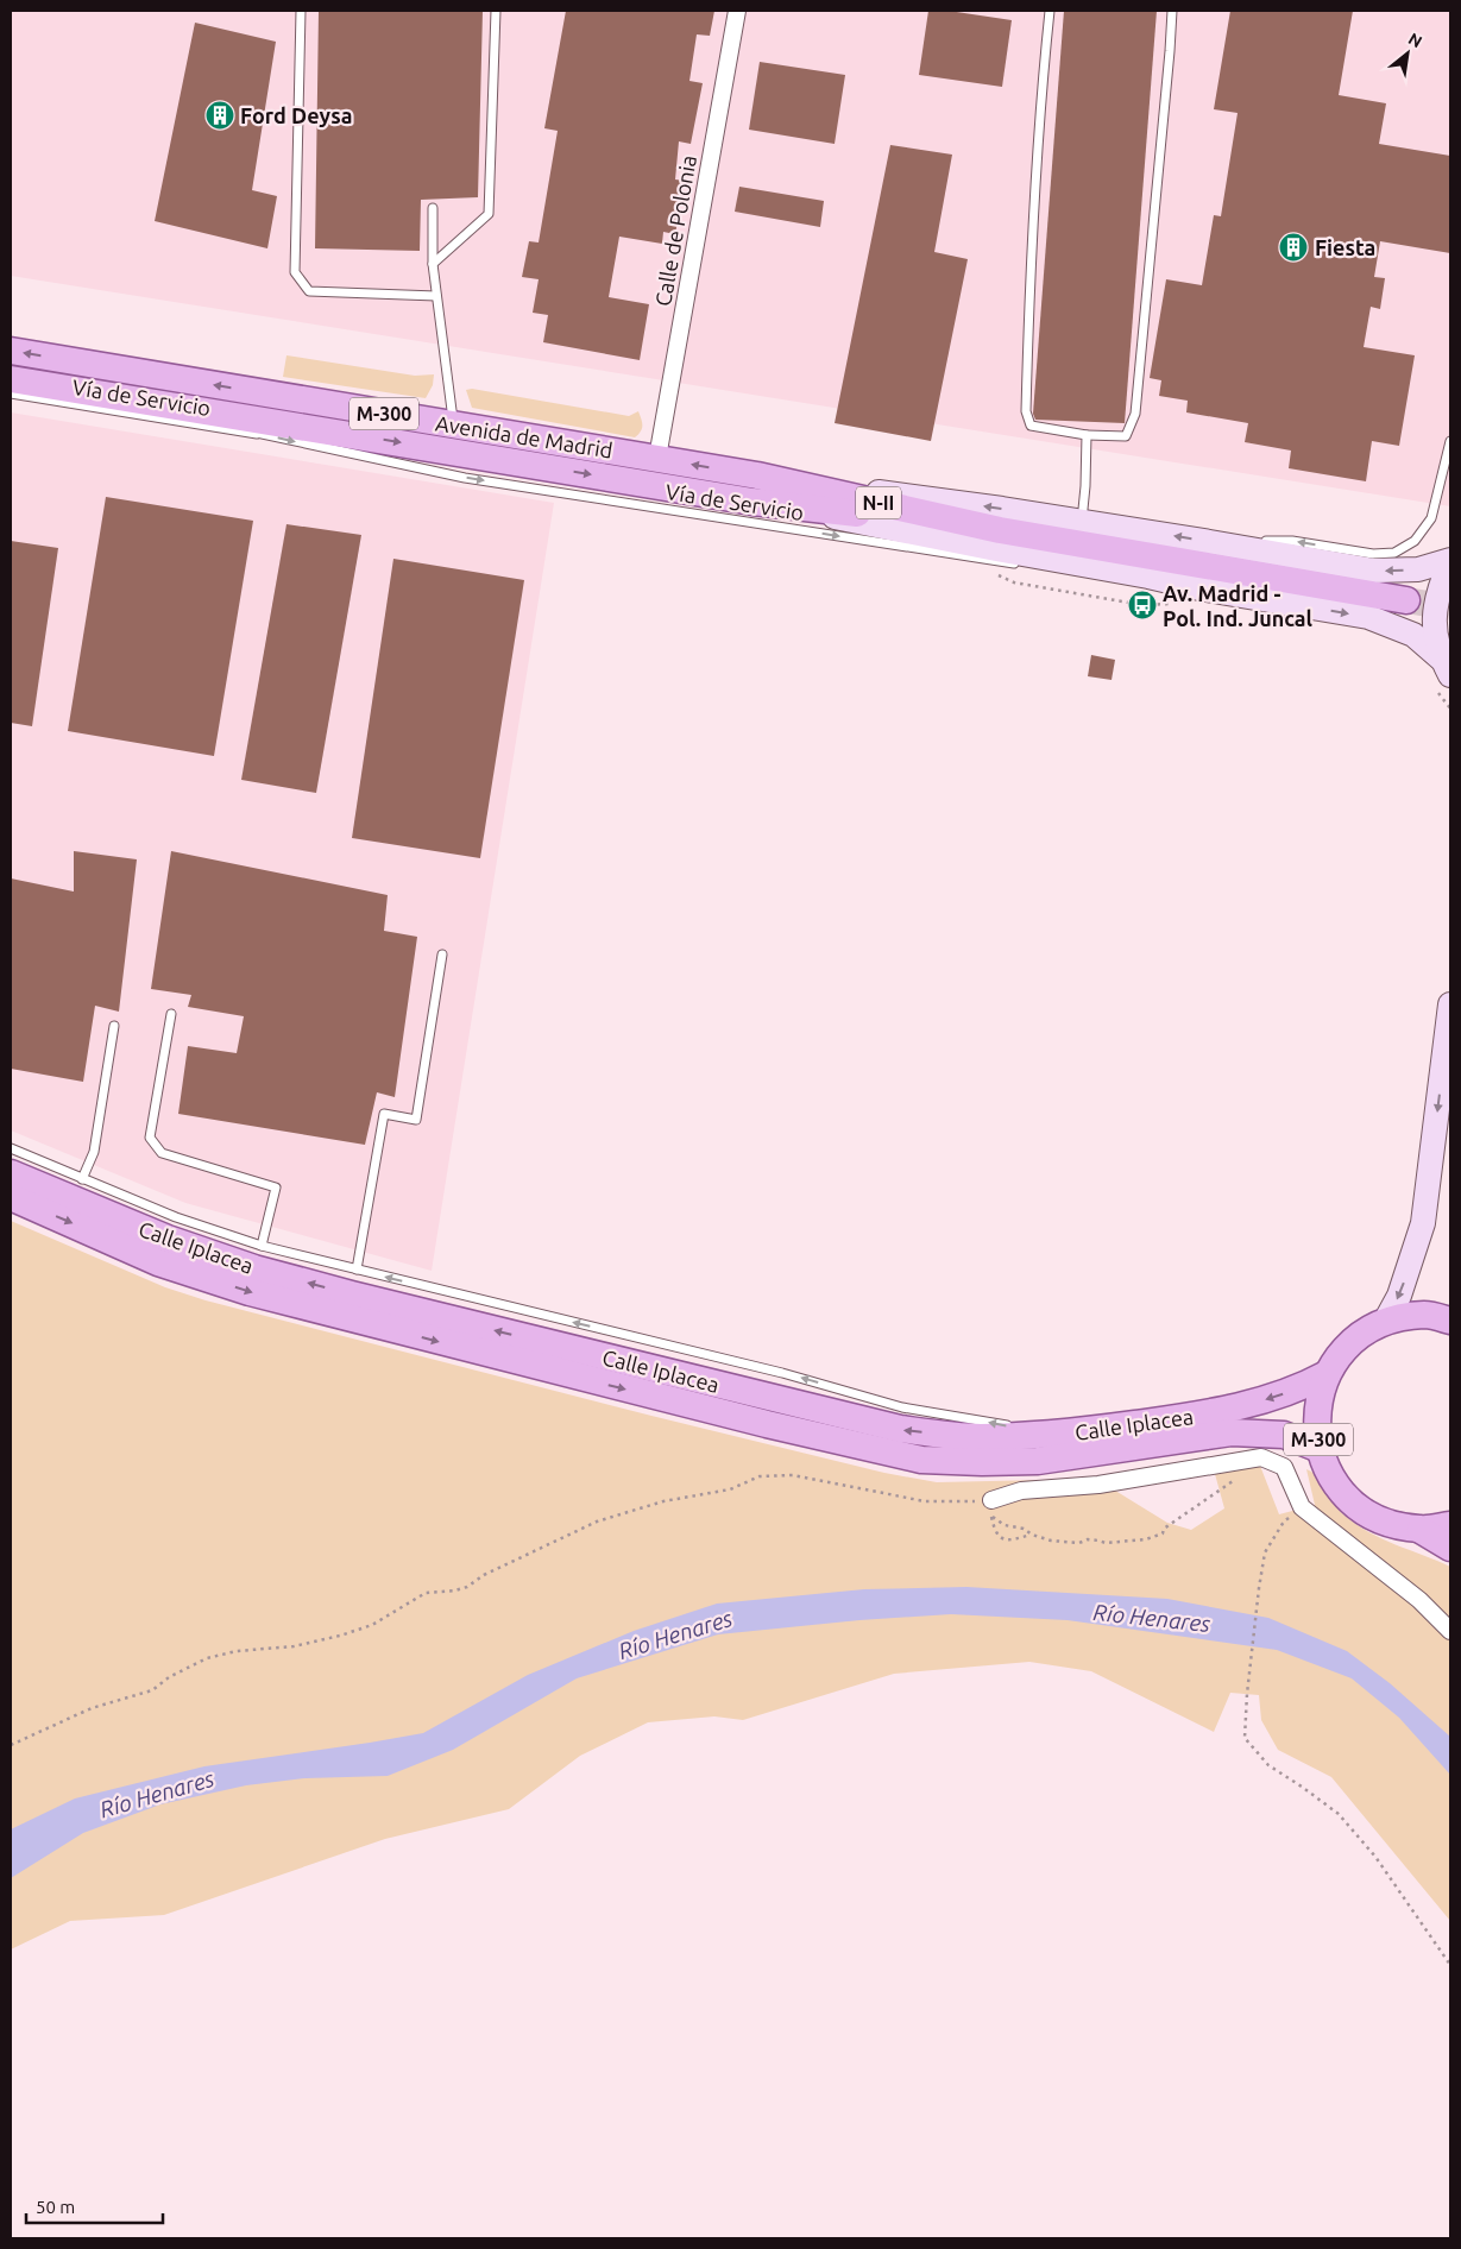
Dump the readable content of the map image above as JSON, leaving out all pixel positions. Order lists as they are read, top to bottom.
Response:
{
  "streets": {
    "main road": [
      "M-300",
      "Avenida de Madrid",
      "N-II",
      "Calle Iplacea"
    ],
    "street": ["Calle de Polonia"],
    "lane": ["Vía de Servicio"]
  },
  "crossings": [
    ["Calle de Polonia", "Avenida de Madrid"],
    ["Vía de Servicio", "Avenida de Madrid"],
    ["M-300", "Avenida de Madrid"],
    ["M-300", "Calle Iplacea"]
  ],
  "one_way": ["Vía de Servicio"],
  "water": ["Río Henares"],
  "places": {
    "building": ["Ford Deysa", "Fiesta"],
    "bus stop": ["Av. Madrid - Pol. Ind. Juncal"]
  },
  "scale_bar": "50 m",
  "north": "top right"
}
